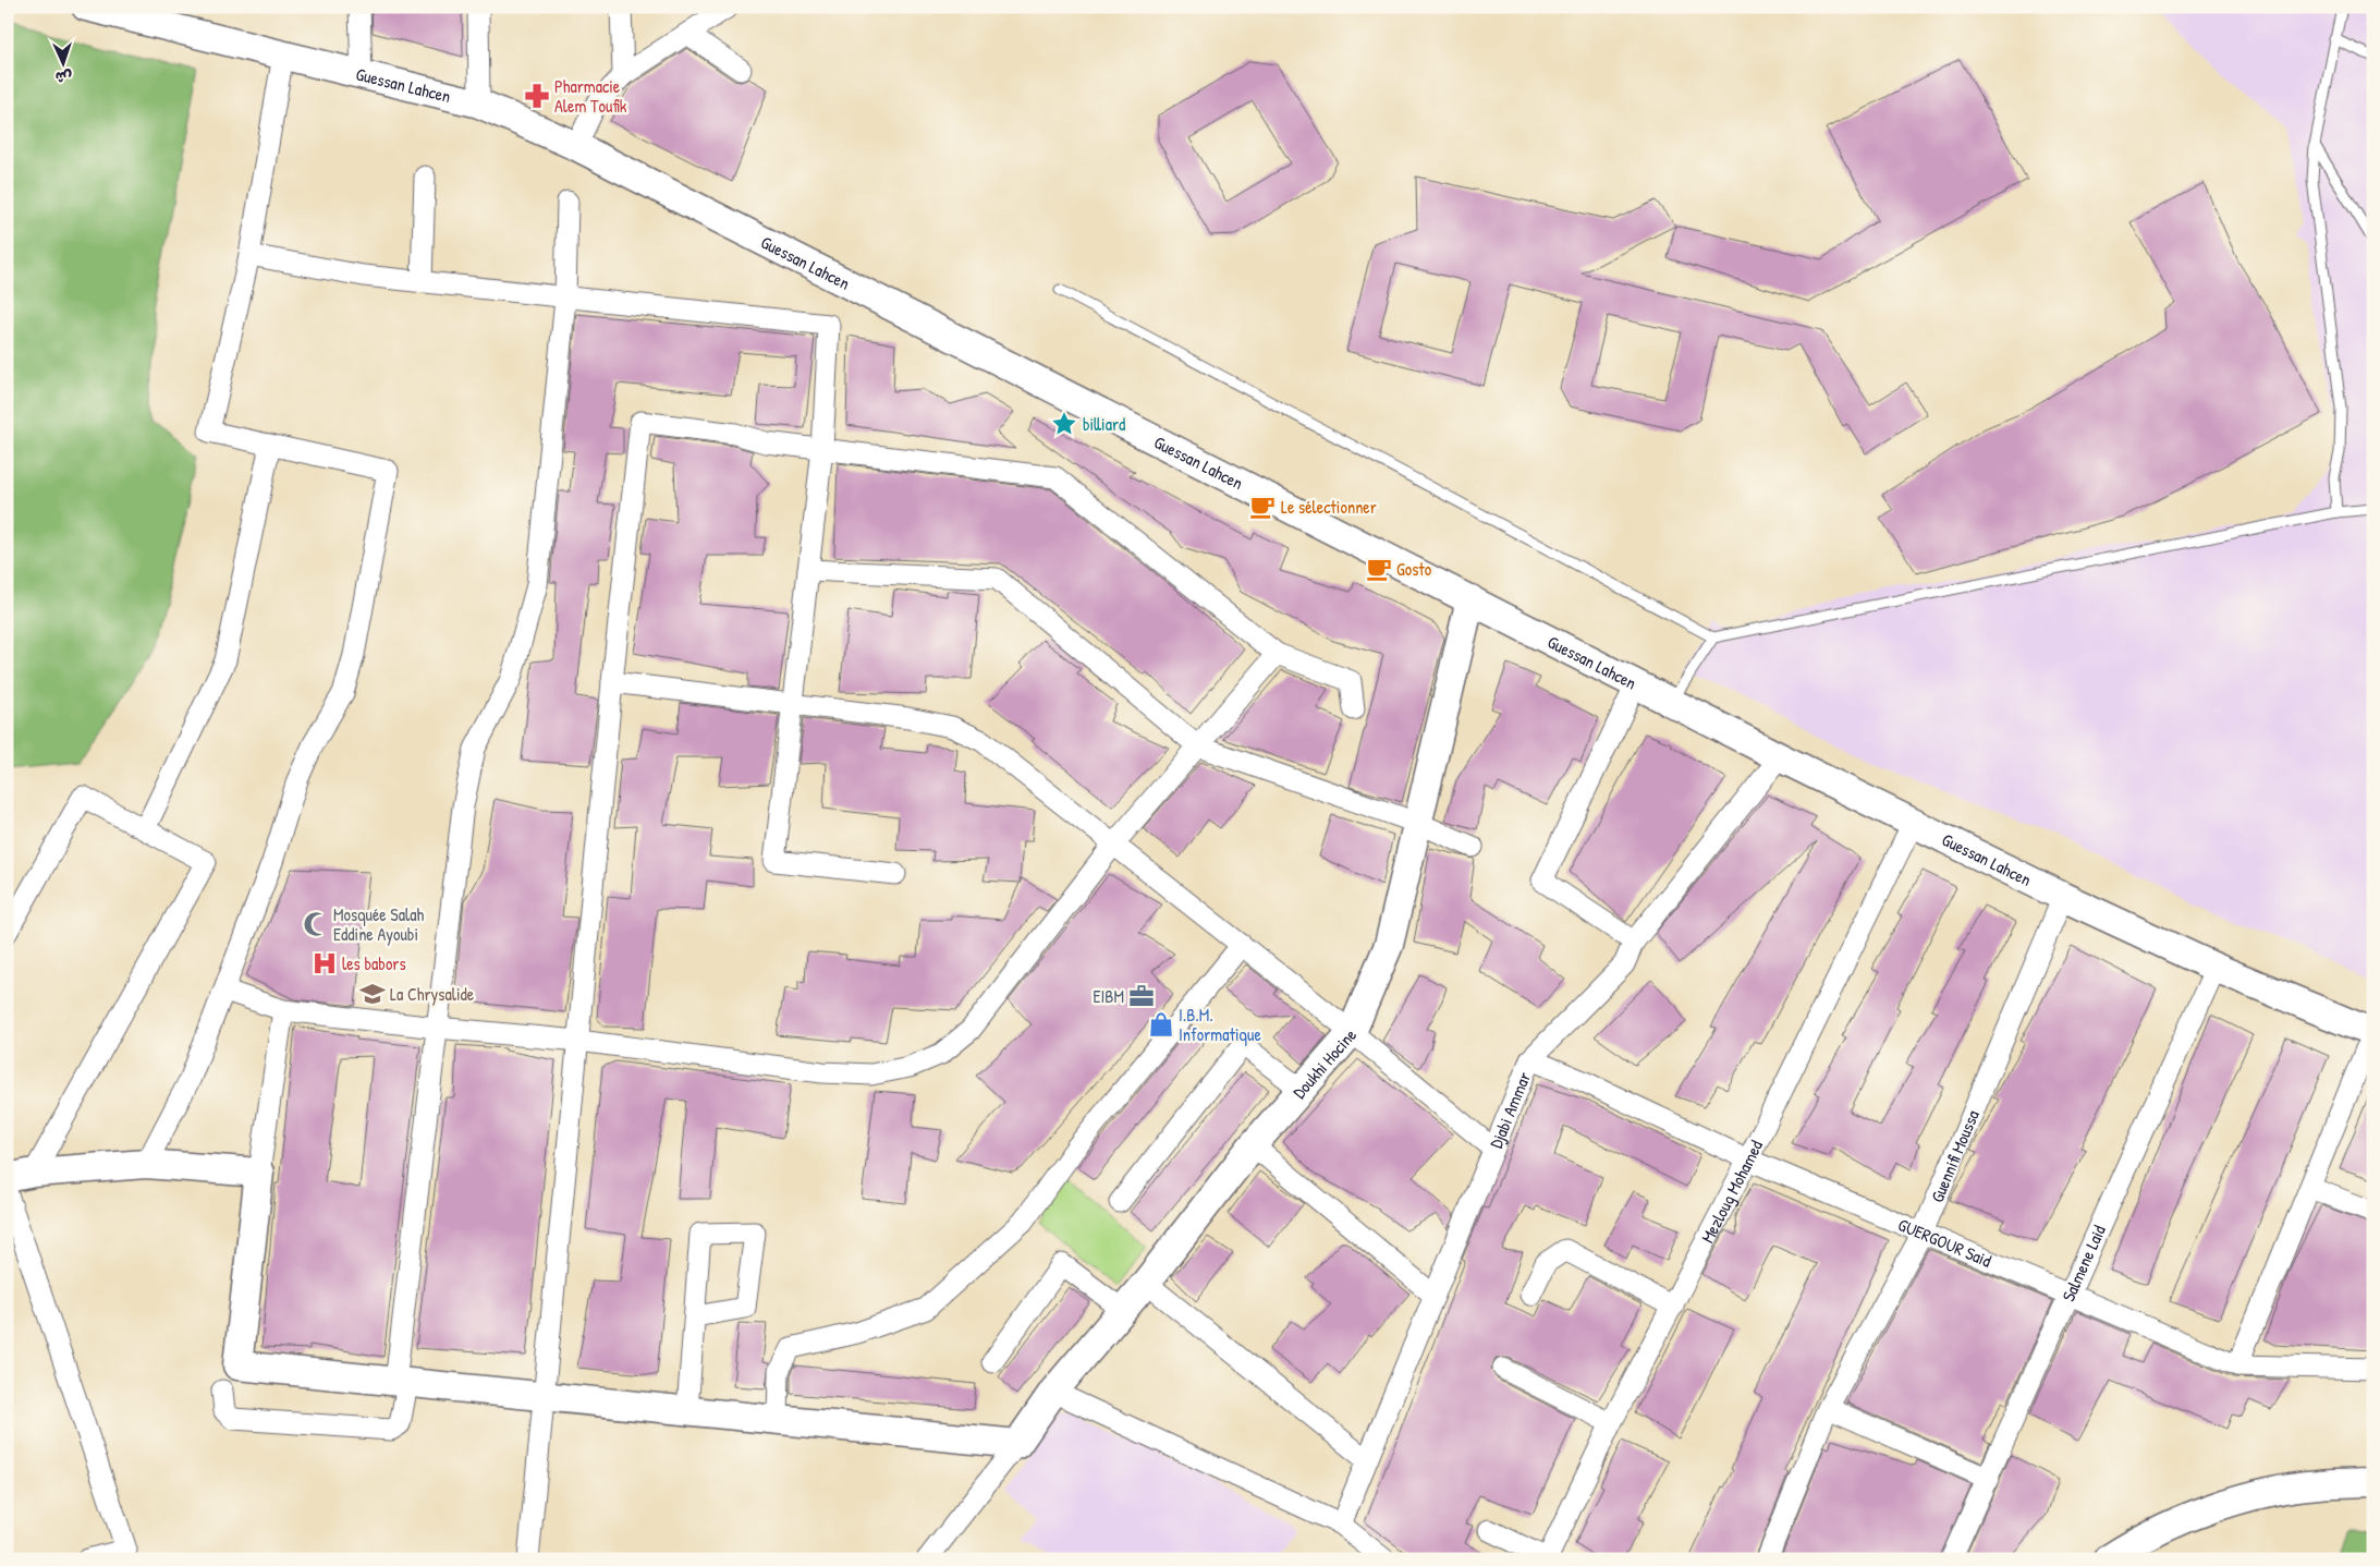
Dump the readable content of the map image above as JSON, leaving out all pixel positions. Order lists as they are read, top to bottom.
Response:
{
  "streets": {
    "main road": ["Guessan Lahcen", "Doukhi Hocine"],
    "street": [
      "Djabi Ammar",
      "Guennifi Moussa",
      "Mezloug Mohamed",
      "GUERGOUR Said",
      "Salmene Laid"
    ]
  },
  "crossings": [
    ["Guessan Lahcen", "Doukhi Hocine"],
    ["Guessan Lahcen", "Djabi Ammar"],
    ["Guessan Lahcen", "Guennifi Moussa"],
    ["Guessan Lahcen", "Mezloug Mohamed"],
    ["Guessan Lahcen", "Salmene Laid"],
    ["Djabi Ammar", "GUERGOUR Said"],
    ["Guennifi Moussa", "GUERGOUR Said"],
    ["Mezloug Mohamed", "GUERGOUR Said"],
    ["GUERGOUR Said", "Salmene Laid"]
  ],
  "places": {
    "pharmacy": ["Pharmacie Alem Toufik"],
    "place": ["billiard"],
    "cafe": ["Le sélectionner", "Gosto"],
    "mosque": ["Mosquée Salah Eddine Ayoubi"],
    "hospital": ["les babors"],
    "school or university": ["La Chrysalide"],
    "office": ["EIBM"],
    "shop": ["I.B.M. Informatique"]
  },
  "north": "bottom"
}
